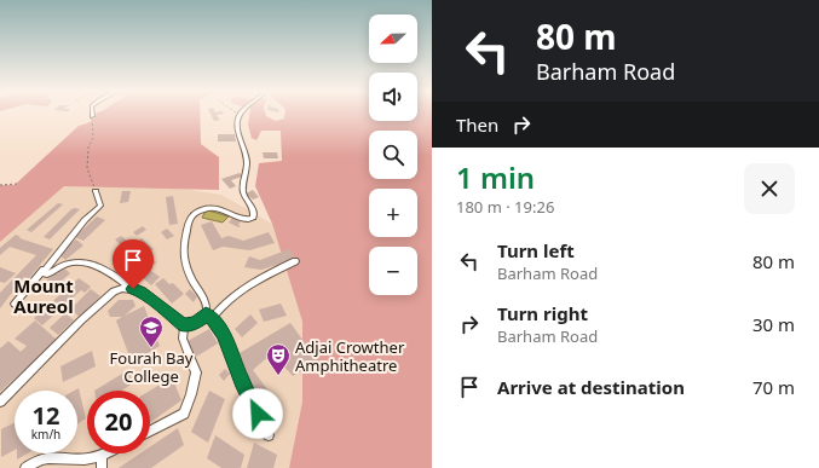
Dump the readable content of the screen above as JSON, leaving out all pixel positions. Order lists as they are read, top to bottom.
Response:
{
  "districts": ["Mount Aureol"],
  "places": {
    "school or university": ["Fourah Bay College"],
    "theatre": ["Adjai Crowther Amphitheatre"]
  },
  "north": "left",
  "page": {
    "turn": ["80 m", "Barham Road"],
    "map_buttons": ["+", "−"],
    "then": "Then",
    "heading": ["1 min", "180 m · 19:26"],
    "list": [
      {
        "name": "Turn left",
        "note": "Barham Road",
        "value": "80 m"
      },
      {
        "name": "Turn right",
        "note": "Barham Road",
        "value": "30 m"
      },
      {
        "name": "Arrive at destination",
        "value": "70 m"
      }
    ],
    "speed": "12 km/h",
    "limit": "20"
  }
}
